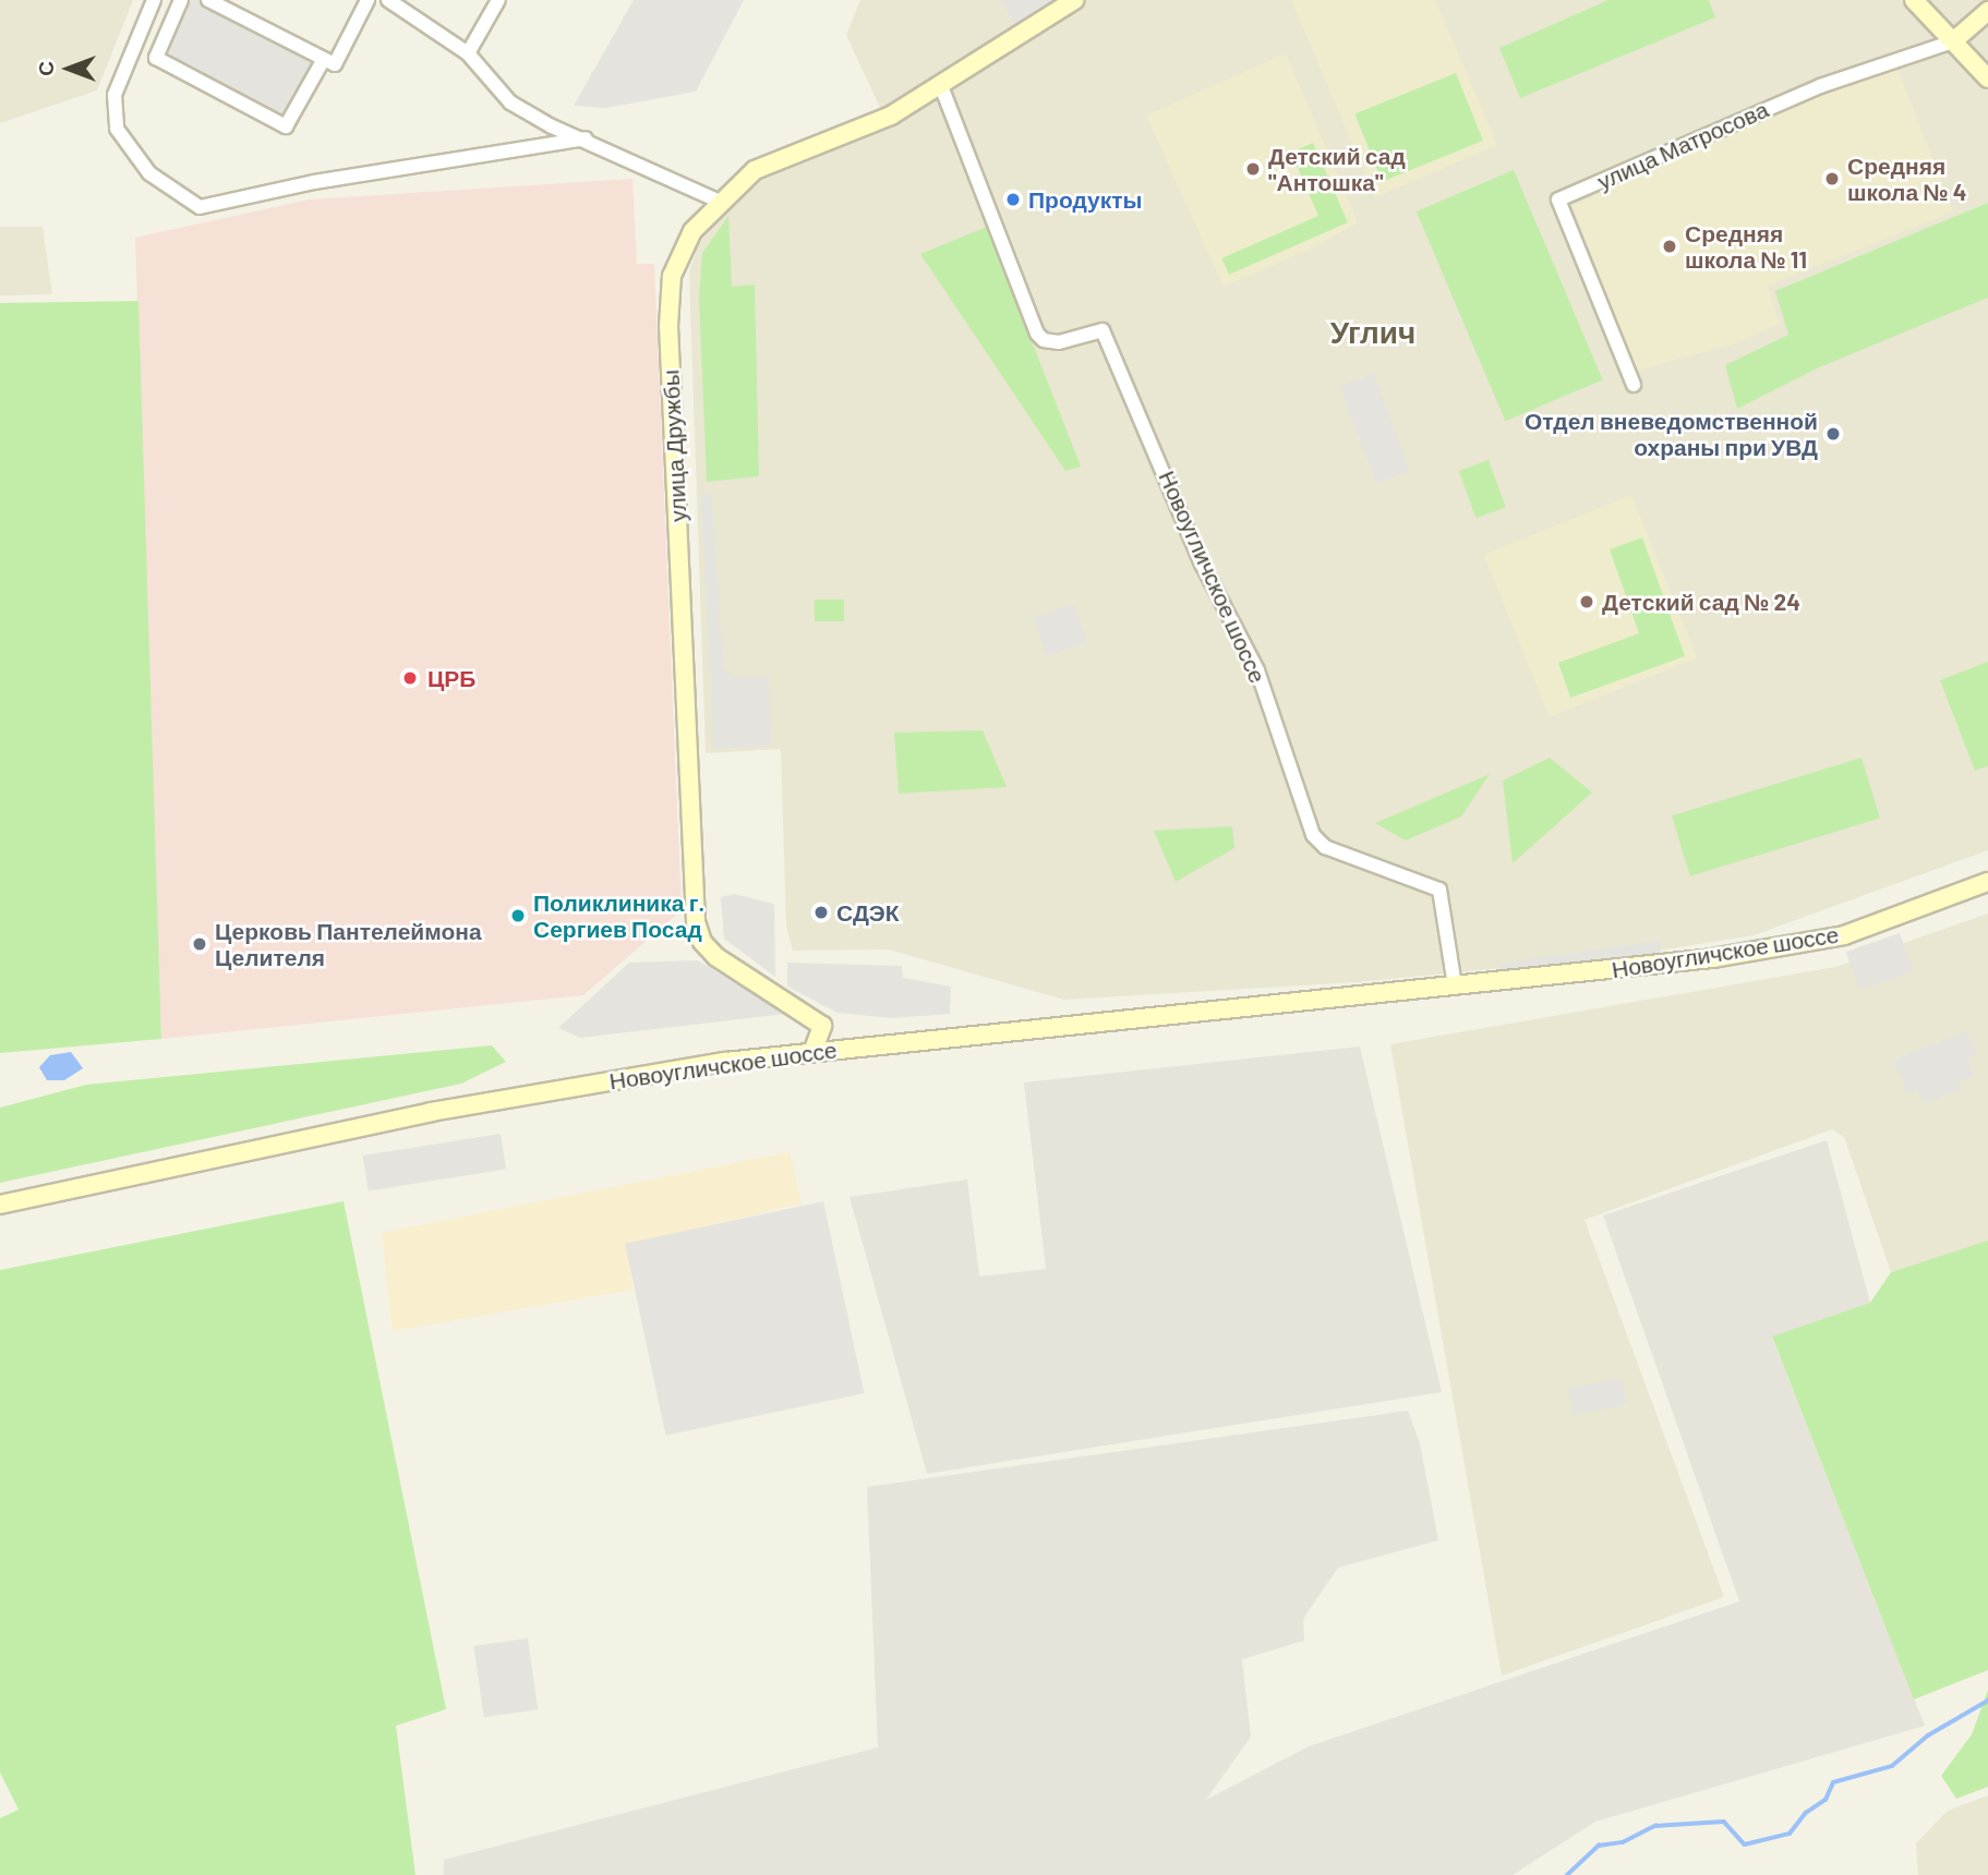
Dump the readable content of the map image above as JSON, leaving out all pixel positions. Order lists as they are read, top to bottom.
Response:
{
  "streets": {
    "main road": ["улица Матросова", "улица Дружбы", "Новоугличское шоссе"]
  },
  "crossings": [
    ["улица Дружбы", "Новоугличское шоссе"]
  ],
  "districts": ["Углич"],
  "places": [
    "Детский сад \"Антошка\"",
    "Средняя школа № 4",
    "Продукты",
    "Средняя школа № 11",
    "Отдел вневедомственной охраны при УВД",
    "Детский сад № 24",
    "ЦРБ",
    "СДЭК",
    "Поликлиника г. Сергиев Посад",
    "Церковь Пантелеймона Целителя"
  ],
  "north": "left"
}
